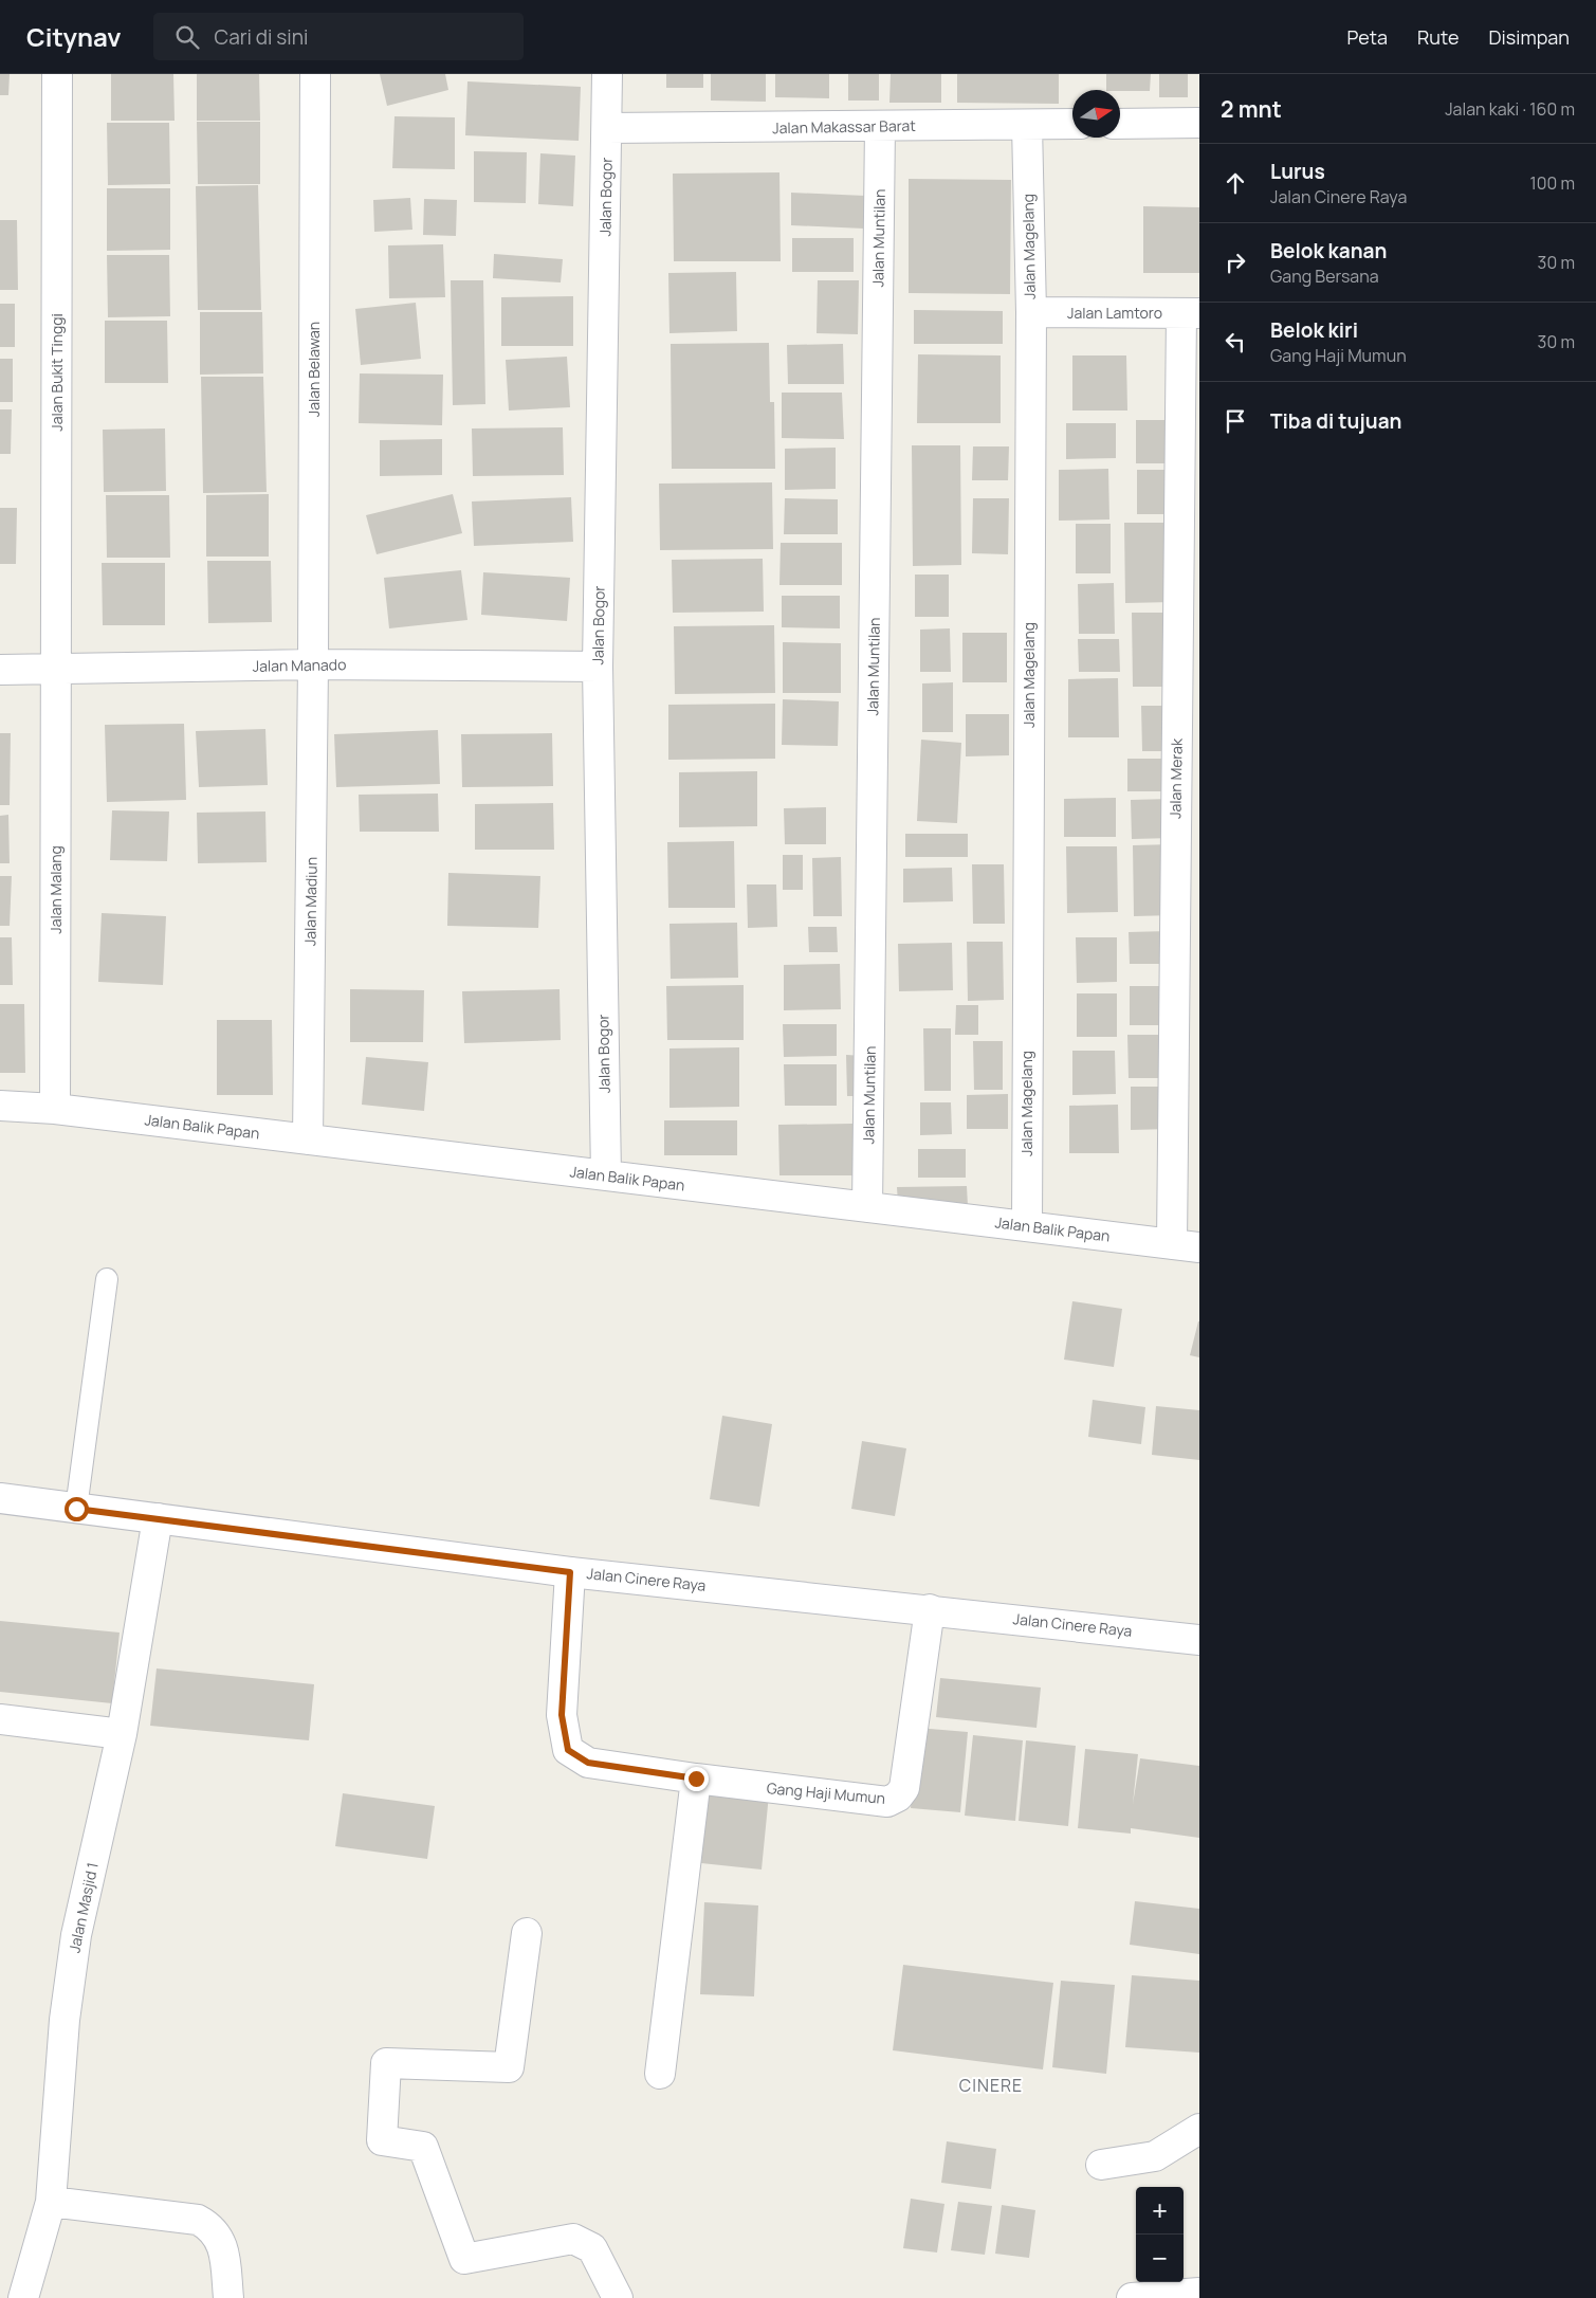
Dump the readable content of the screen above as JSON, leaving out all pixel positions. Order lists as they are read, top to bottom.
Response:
{
  "streets": {
    "street": [
      "Jalan Makassar Barat",
      "Jalan Bogor",
      "Jalan Muntilan",
      "Jalan Magelang",
      "Jalan Lamtoro",
      "Jalan Belawan",
      "Jalan Bukit Tinggi",
      "Jalan Manado",
      "Jalan Merak",
      "Jalan Malang",
      "Jalan Madiun",
      "Jalan Balik Papan",
      "Jalan Cinere Raya",
      "Gang Haji Mumun",
      "Jalan Masjid 1"
    ]
  },
  "crossings": [
    ["Jalan Makassar Barat", "Jalan Bogor"],
    ["Jalan Makassar Barat", "Jalan Muntilan"],
    ["Jalan Makassar Barat", "Jalan Magelang"],
    ["Jalan Bogor", "Jalan Manado"],
    ["Jalan Bogor", "Jalan Balik Papan"],
    ["Jalan Muntilan", "Jalan Balik Papan"],
    ["Jalan Magelang", "Jalan Lamtoro"],
    ["Jalan Magelang", "Jalan Balik Papan"],
    ["Jalan Lamtoro", "Jalan Merak"],
    ["Jalan Belawan", "Jalan Manado"],
    ["Jalan Belawan", "Jalan Madiun"],
    ["Jalan Bukit Tinggi", "Jalan Manado"],
    ["Jalan Bukit Tinggi", "Jalan Malang"],
    ["Jalan Manado", "Jalan Malang"],
    ["Jalan Manado", "Jalan Madiun"],
    ["Jalan Merak", "Jalan Balik Papan"],
    ["Jalan Malang", "Jalan Balik Papan"],
    ["Jalan Madiun", "Jalan Balik Papan"],
    ["Jalan Cinere Raya", "Gang Haji Mumun"],
    ["Jalan Cinere Raya", "Jalan Masjid 1"]
  ],
  "districts": ["CINERE"],
  "north": "right",
  "page": {
    "header": "Citynav",
    "search": "Cari di sini",
    "nav": ["Peta", "Rute", "Disimpan"],
    "heading": ["2 mnt", "Jalan kaki · 160 m"],
    "list": [
      ["Lurus", "Jalan Cinere Raya", "100 m"],
      ["Belok kanan", "Gang Bersana", "30 m"],
      ["Belok kiri", "Gang Haji Mumun", "30 m"],
      "Tiba di tujuan"
    ],
    "map_buttons": ["+", "−"]
  }
}
